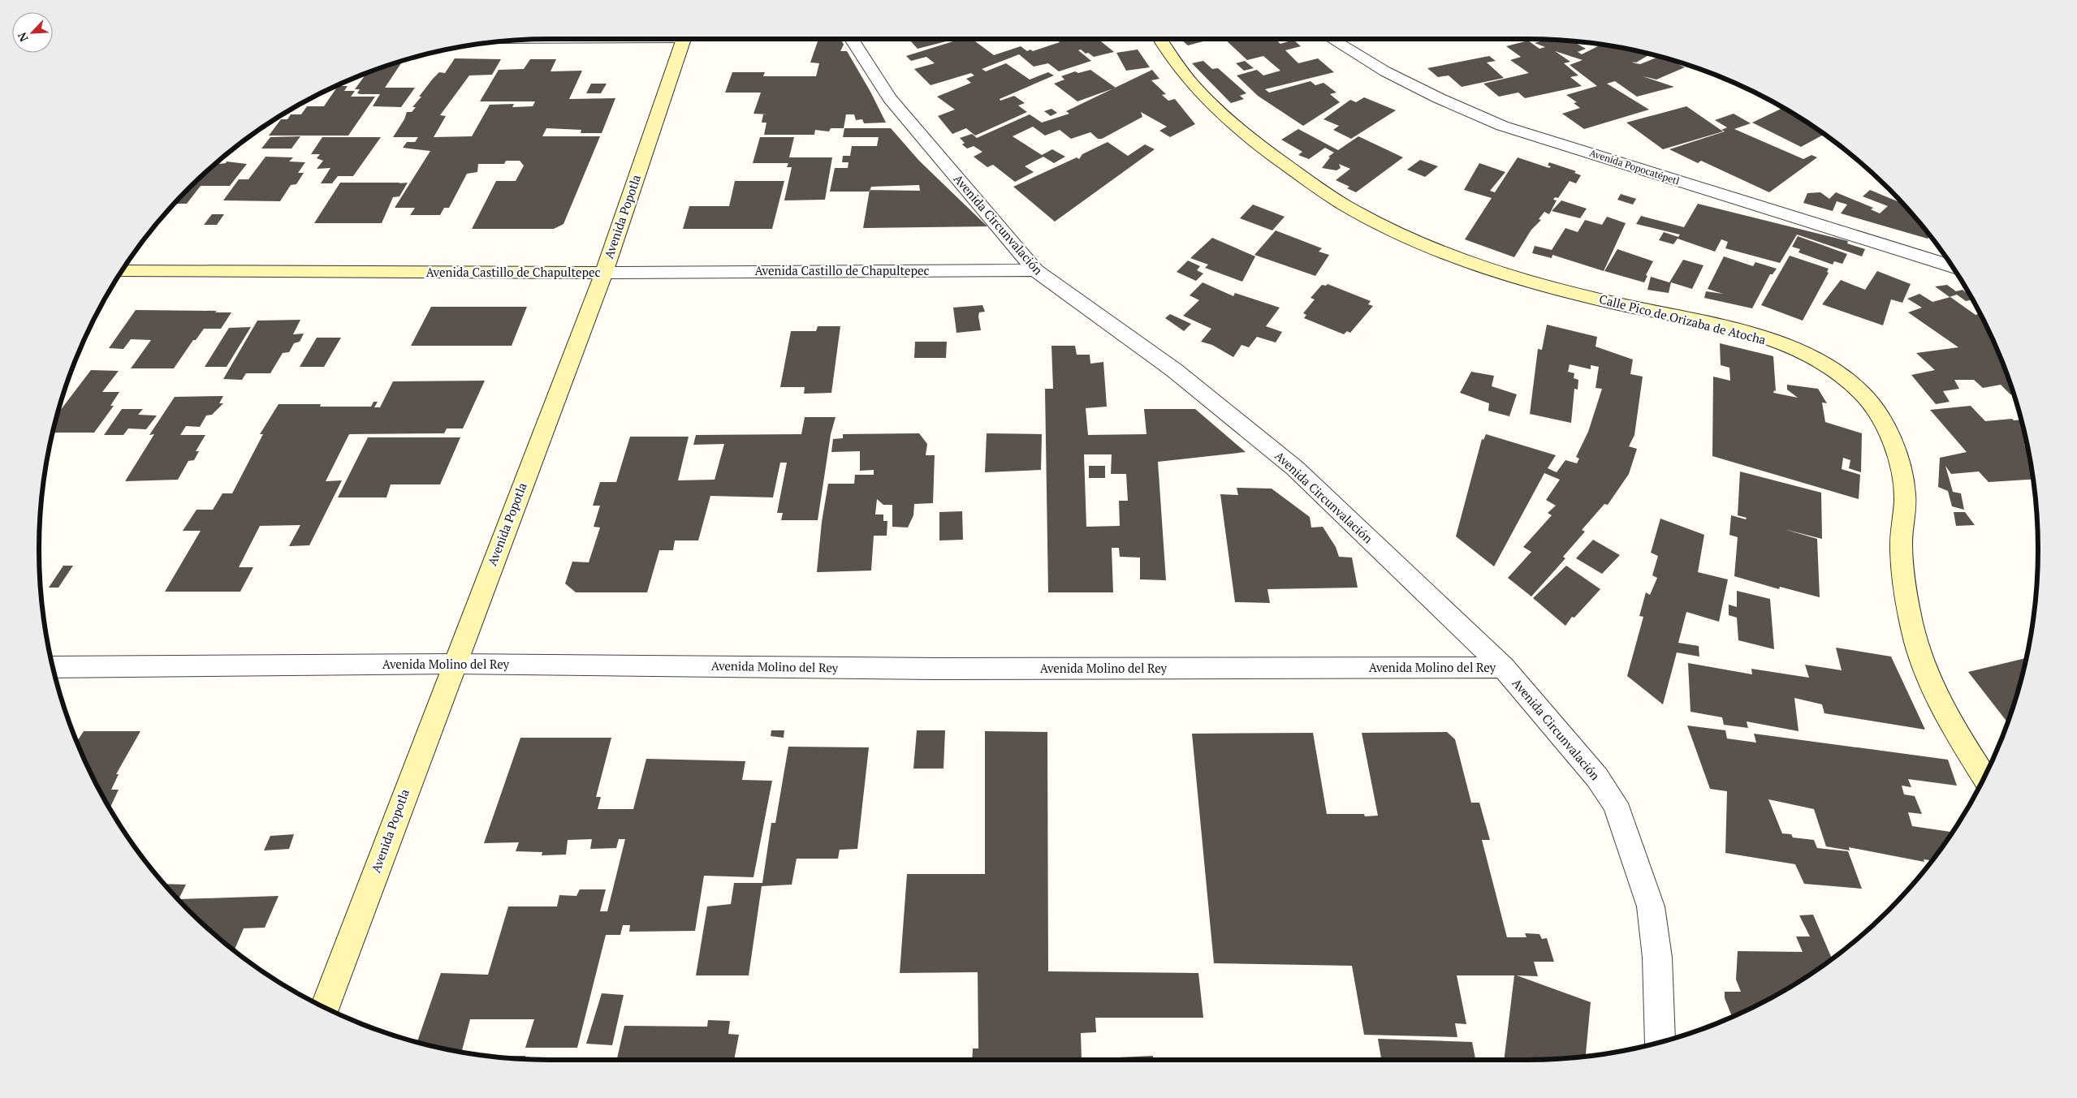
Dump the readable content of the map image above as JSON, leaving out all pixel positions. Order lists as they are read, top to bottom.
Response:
{
  "streets": {
    "street": [
      "Avenida Popocatépetl",
      "Avenida Popotla",
      "Avenida Circunvalación",
      "Avenida Castillo de Chapultepec",
      "Calle Pico de Orizaba de Atocha",
      "Avenida Molino del Rey"
    ]
  },
  "crossings": [
    ["Avenida Popotla", "Avenida Castillo de Chapultepec"],
    ["Avenida Popotla", "Avenida Molino del Rey"],
    ["Avenida Circunvalación", "Avenida Castillo de Chapultepec"],
    ["Avenida Circunvalación", "Avenida Molino del Rey"]
  ],
  "north": "bottom left"
}
